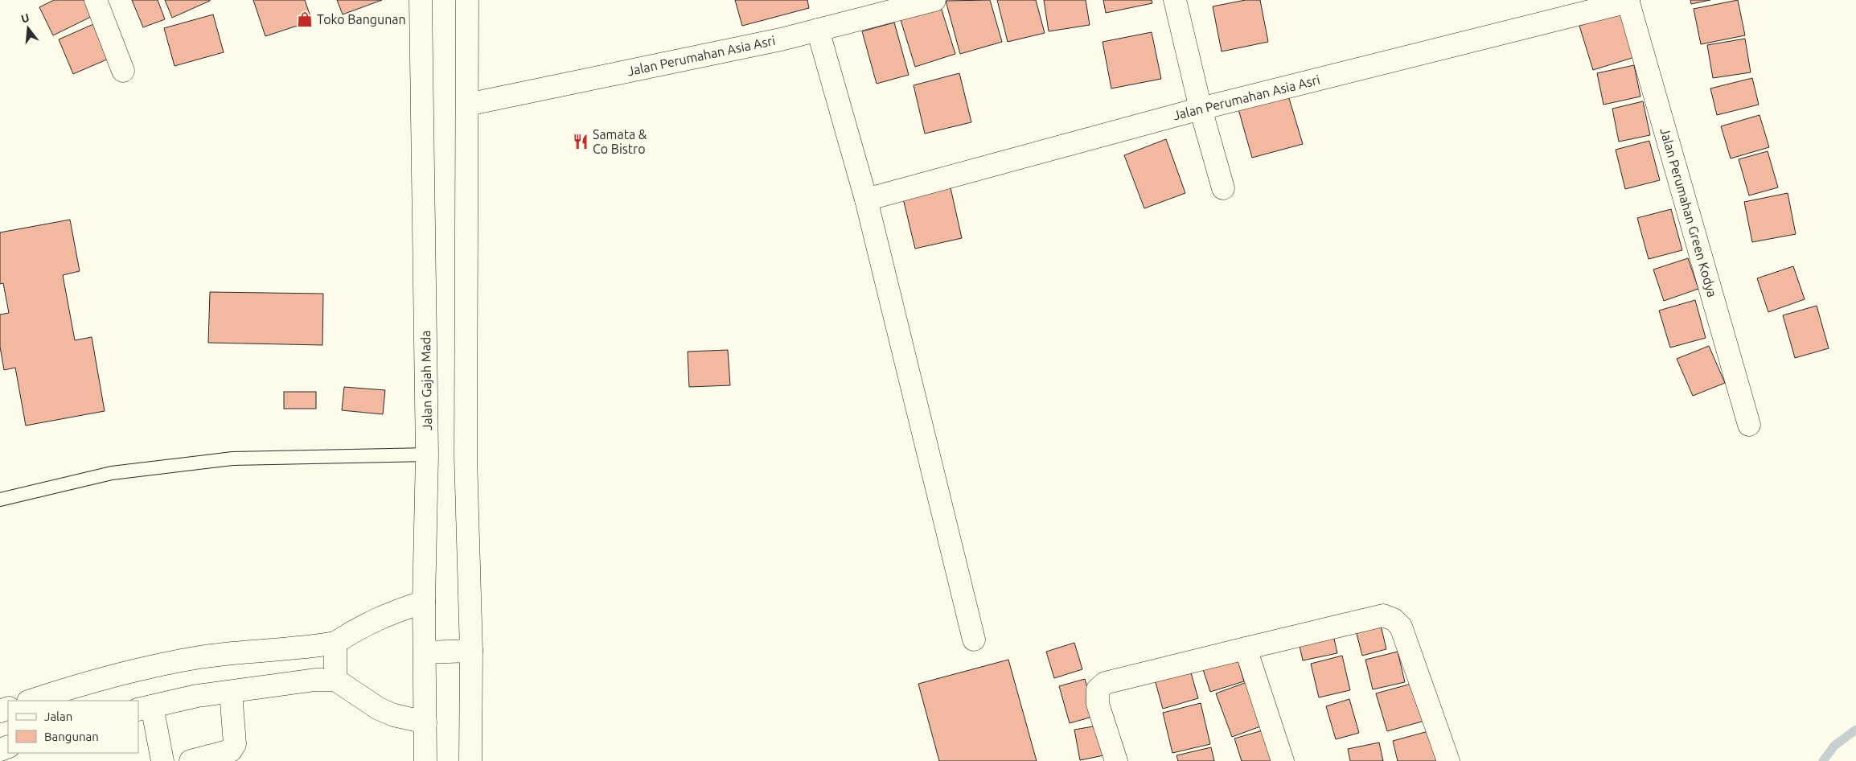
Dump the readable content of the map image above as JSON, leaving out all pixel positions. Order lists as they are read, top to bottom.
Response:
{
  "streets": {
    "street": ["Jalan Perumahan Asia Asri", "Jalan Perumahan Green Kodya", "Jalan Gajah Mada"]
  },
  "crossings": [
    ["Jalan Perumahan Asia Asri", "Jalan Perumahan Green Kodya"]
  ],
  "places": {
    "shop": ["Toko Bangunan"],
    "restaurant": ["Samata & Co Bistro"]
  },
  "legend": ["Jalan", "Bangunan"],
  "north": "top"
}
